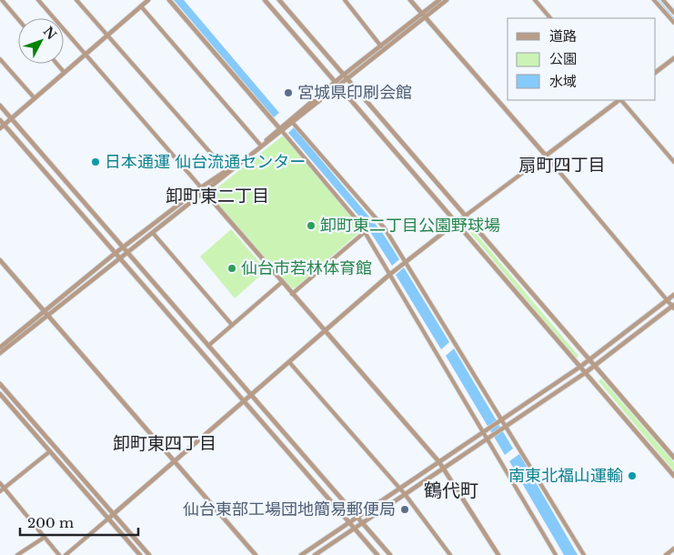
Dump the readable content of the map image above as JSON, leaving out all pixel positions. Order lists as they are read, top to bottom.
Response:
{
  "districts": [
    "扇町四丁目",
    "卸町東二丁目",
    "卸町東四丁目",
    "鶴代町"
  ],
  "places": [
    "宮城県印刷会館",
    "日本通運 仙台流通センター",
    "卸町東二丁目公園野球場",
    "仙台市若林体育館",
    "南東北福山運輸",
    "仙台東部工場団地簡易郵便局"
  ],
  "legend": ["道路", "公園", "水域"],
  "scale_bar": "200 m",
  "north": "top right"
}
